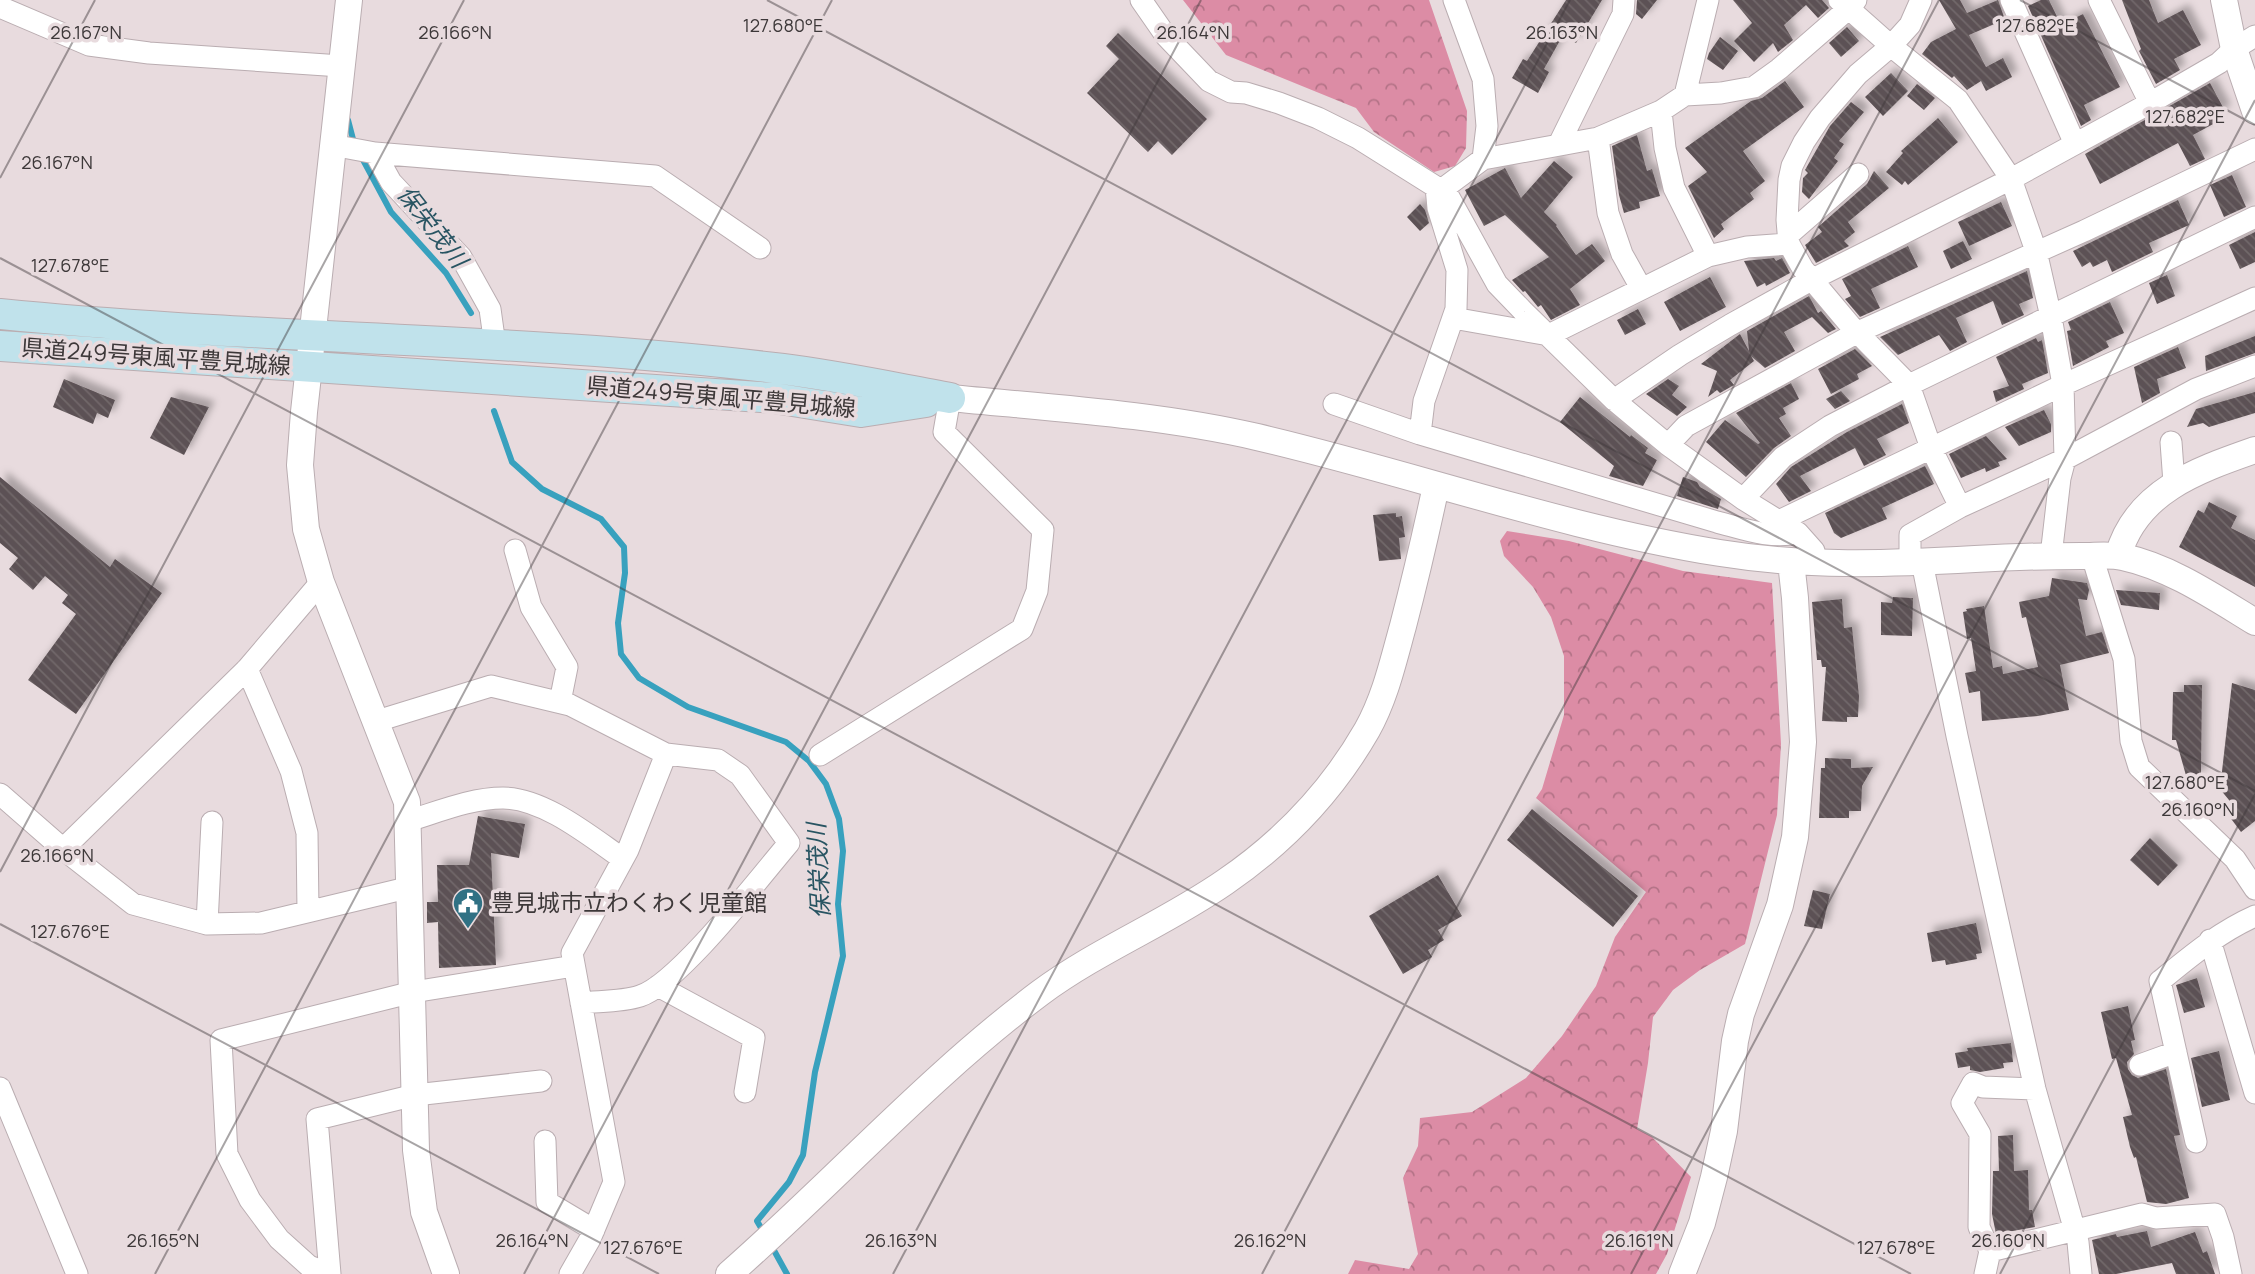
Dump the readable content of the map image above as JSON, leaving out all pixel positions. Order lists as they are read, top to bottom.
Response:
{
  "streets": {
    "main road": ["県道249号東風平豊見城線"]
  },
  "water": ["保栄茂川"],
  "places": {
    "public building": ["豊見城市立わくわく児童館"]
  },
  "coordinates": [
    "127.680°E",
    "127.682°E",
    "26.167°N",
    "26.166°N",
    "26.164°N",
    "26.163°N",
    "127.678°E",
    "26.160°N",
    "127.676°E",
    "26.165°N",
    "26.162°N",
    "26.161°N"
  ]
}
